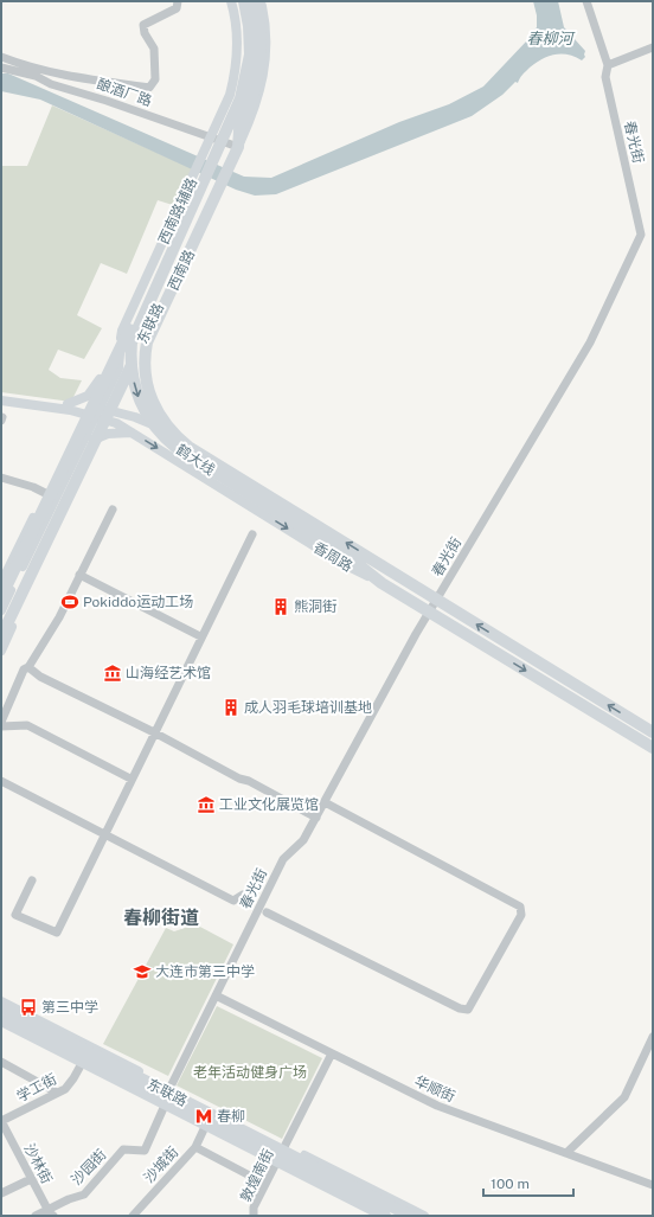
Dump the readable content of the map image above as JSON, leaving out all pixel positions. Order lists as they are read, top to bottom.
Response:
{
  "streets": {
    "highway": [
      "西南路",
      "东联路",
      "鹤大线",
      "香周路"
    ],
    "main road": ["西南路辅路"],
    "street": [
      "酿酒厂路",
      "春光街",
      "学工街",
      "华顺街",
      "沙林街",
      "沙城街",
      "沙园街",
      "敦煌南街"
    ]
  },
  "crossings": [
    ["酿酒厂路", "西南路"],
    ["春光街", "香周路"],
    ["春光街", "华顺街"],
    ["西南路辅路", "西南路"],
    ["西南路辅路", "东联路"],
    ["西南路辅路", "香周路"],
    ["西南路", "鹤大线"],
    ["东联路", "香周路"],
    ["鹤大线", "香周路"],
    ["学工街", "沙林街"],
    ["华顺街", "敦煌南街"],
    ["沙林街", "沙园街"]
  ],
  "one_way": ["鹤大线"],
  "districts": ["春柳街道"],
  "water": ["春柳河"],
  "parks": ["老年活动健身广场"],
  "places": {
    "sports": ["Pokiddo运动工场"],
    "building": ["熊洞街", "成人羽毛球培训基地"],
    "museum": ["山海经艺术馆", "工业文化展览馆"],
    "school or university": ["大连市第三中学"],
    "bus stop": ["第三中学"],
    "metro station": ["春柳"]
  },
  "scale_bar": "100 m"
}
